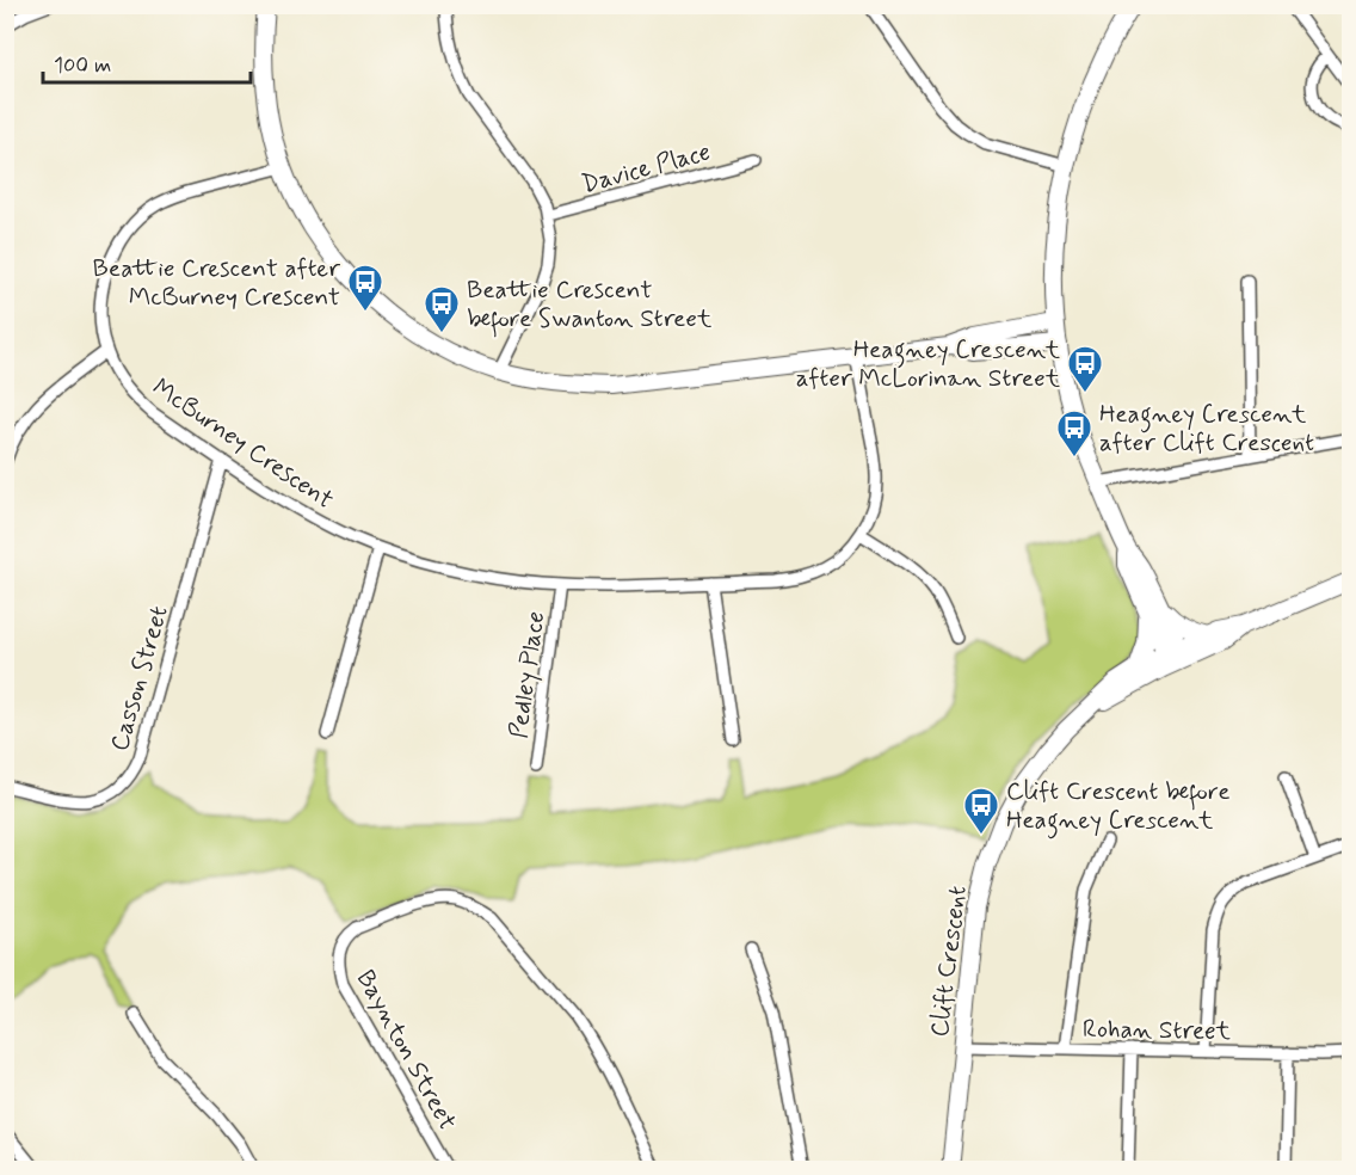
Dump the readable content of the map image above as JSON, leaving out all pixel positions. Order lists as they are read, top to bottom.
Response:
{
  "streets": {
    "street": [
      "Davice Place",
      "McBurney Crescent",
      "Pedley Place",
      "Casson Street",
      "Clift Crescent",
      "Rohan Street",
      "Baynton Street"
    ]
  },
  "crossings": [
    ["McBurney Crescent", "Pedley Place"],
    ["McBurney Crescent", "Casson Street"],
    ["Clift Crescent", "Rohan Street"]
  ],
  "places": {
    "bus stop": [
      "Beattie Crescent after McBurney Crescent",
      "Beattie Crescent before Swanton Street",
      "Heagney Crescent after McLorinan Street",
      "Heagney Crescent after Clift Crescent",
      "Clift Crescent before Heagney Crescent"
    ]
  },
  "scale_bar": "100 m"
}
